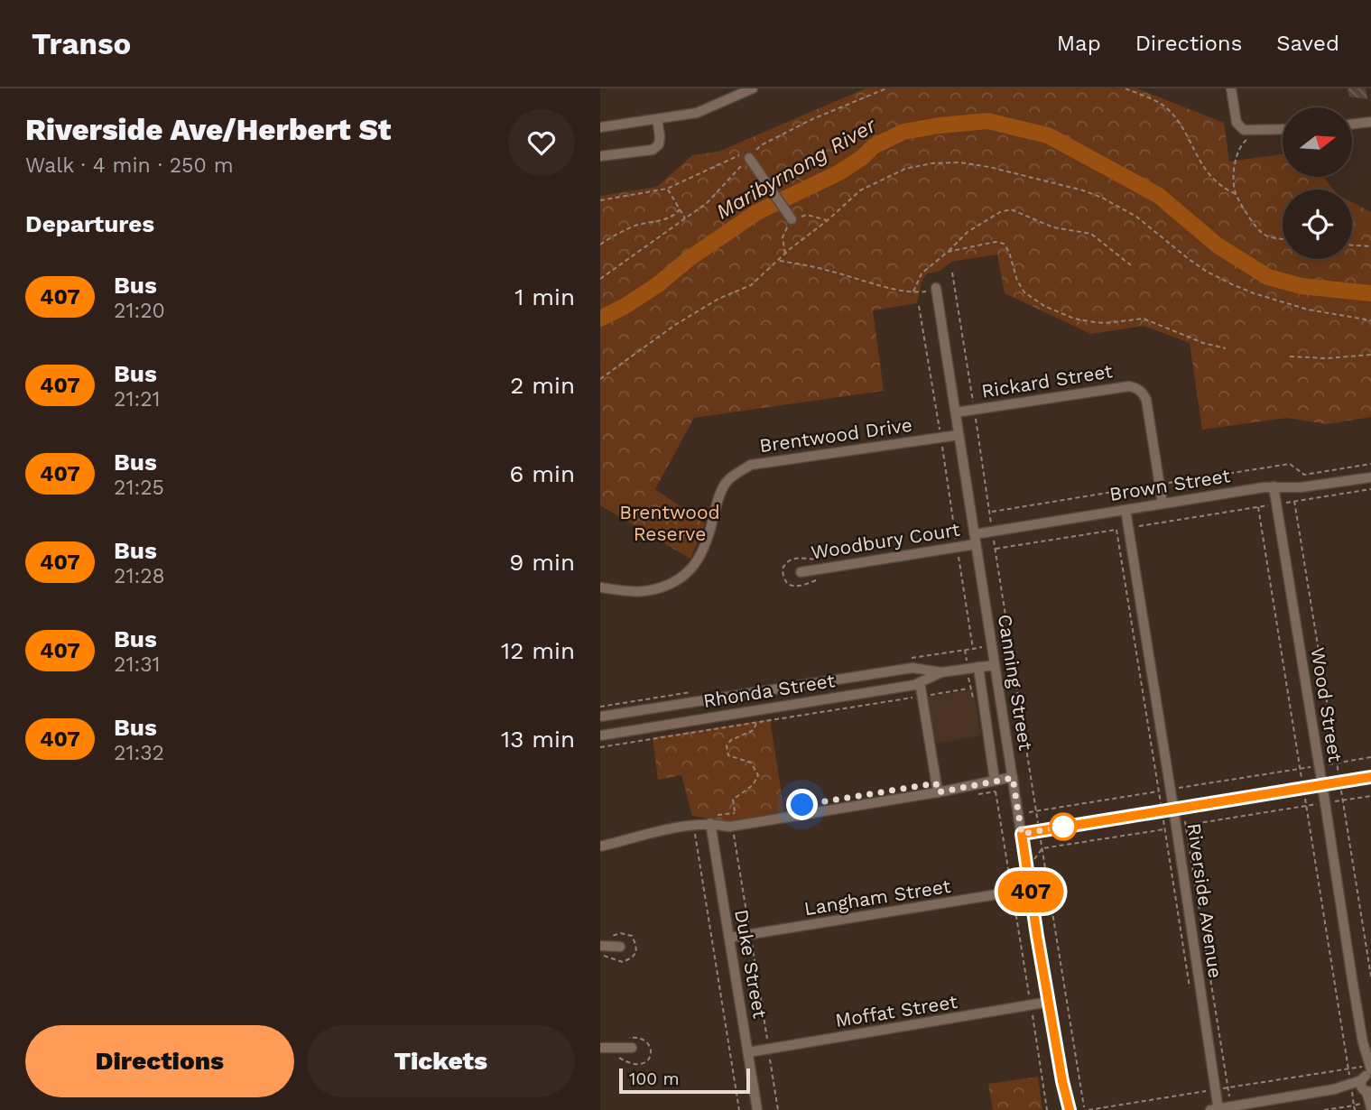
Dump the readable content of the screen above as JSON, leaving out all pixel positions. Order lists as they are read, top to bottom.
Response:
{
  "streets": {
    "street": [
      "Rickard Street",
      "Brentwood Drive",
      "Brown Street",
      "Woodbury Court",
      "Canning Street",
      "Rhonda Street",
      "Wood Street",
      "Langham Street",
      "Riverside Avenue",
      "Duke Street",
      "Moffat Street"
    ]
  },
  "crossings": [
    ["Rickard Street", "Brown Street"],
    ["Rickard Street", "Canning Street"],
    ["Brentwood Drive", "Canning Street"],
    ["Brown Street", "Woodbury Court"],
    ["Brown Street", "Canning Street"],
    ["Brown Street", "Wood Street"],
    ["Brown Street", "Riverside Avenue"],
    ["Woodbury Court", "Canning Street"],
    ["Canning Street", "Rhonda Street"],
    ["Canning Street", "Langham Street"],
    ["Canning Street", "Moffat Street"],
    ["Langham Street", "Duke Street"],
    ["Duke Street", "Moffat Street"]
  ],
  "water": ["Maribyrnong River"],
  "parks": ["Brentwood Reserve"],
  "lines": ["bus line 407"],
  "scale_bar": "100 m",
  "north": "right",
  "page": {
    "header": "Transo",
    "nav": ["Map", "Directions", "Saved"],
    "heading": [
      ["Riverside Ave/Herbert St", "Walk · 4 min · 250 m"],
      "Departures"
    ],
    "on_map": "407",
    "list": [
      {
        "mark": "407",
        "name": "Bus",
        "note": "21:20",
        "value": "1 min"
      },
      {
        "mark": "407",
        "name": "Bus",
        "note": "21:21",
        "value": "2 min"
      },
      {
        "mark": "407",
        "name": "Bus",
        "note": "21:25",
        "value": "6 min"
      },
      {
        "mark": "407",
        "name": "Bus",
        "note": "21:28",
        "value": "9 min"
      },
      {
        "mark": "407",
        "name": "Bus",
        "note": "21:31",
        "value": "12 min"
      },
      {
        "mark": "407",
        "name": "Bus",
        "note": "21:32",
        "value": "13 min"
      }
    ],
    "buttons": ["Directions", "Tickets"],
    "scale": "100 m"
  }
}
